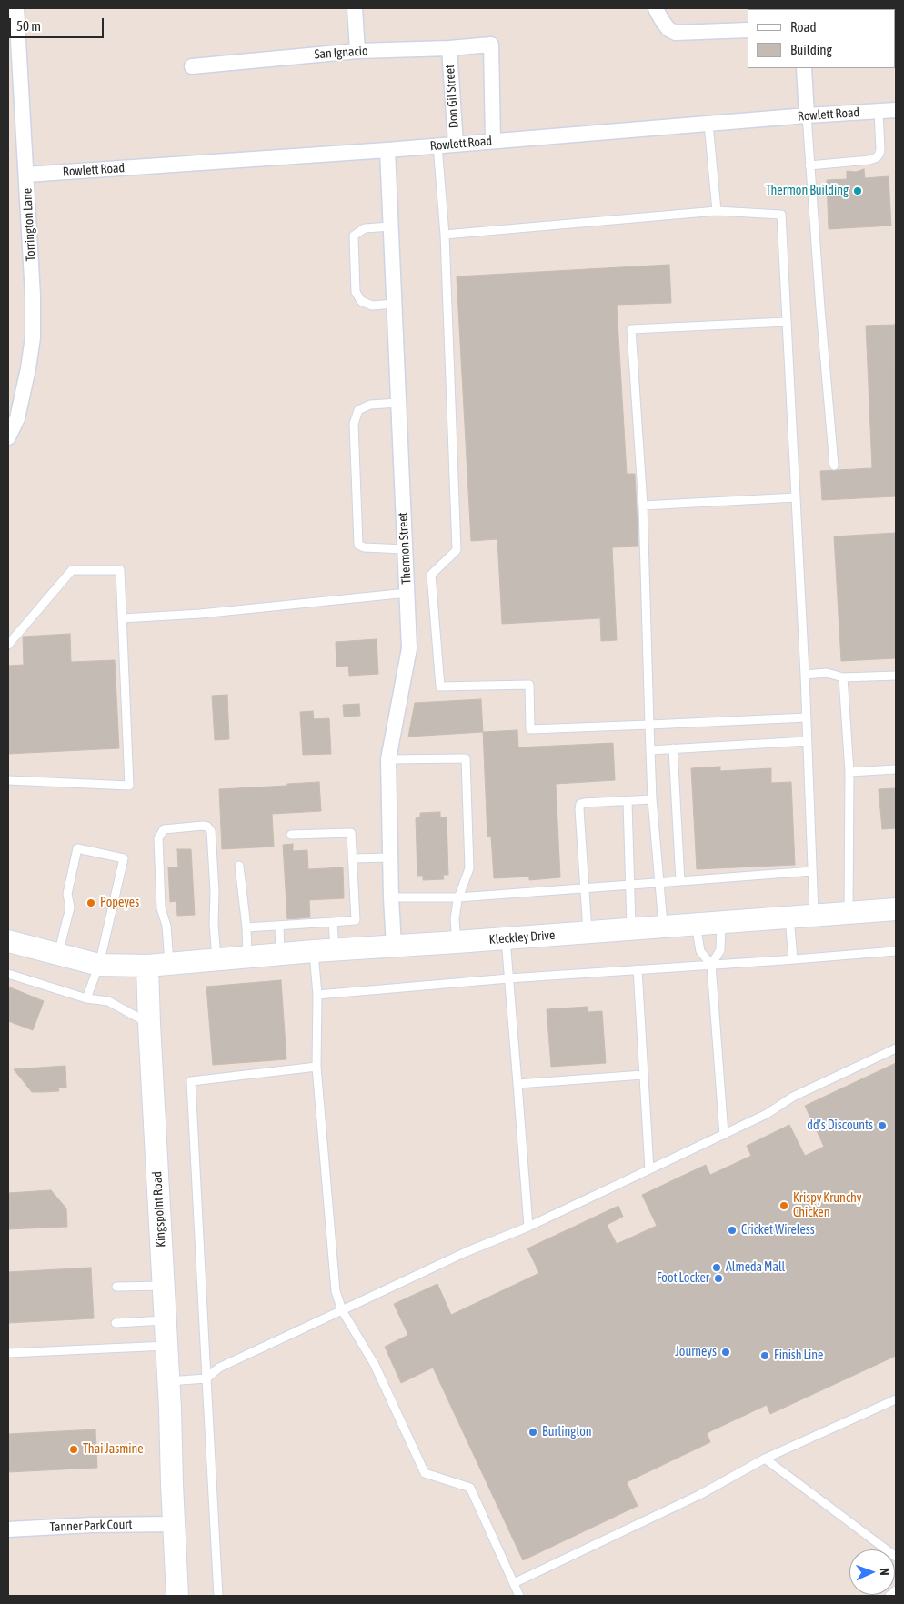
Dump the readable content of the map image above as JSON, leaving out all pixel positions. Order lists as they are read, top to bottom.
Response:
{
  "streets": {
    "street": [
      "San Ignacio",
      "Don Gil Street",
      "Rowlett Road",
      "Torrington Lane",
      "Thermon Street",
      "Kleckley Drive",
      "Kingspoint Road",
      "Tanner Park Court"
    ]
  },
  "crossings": [
    ["San Ignacio", "Don Gil Street"],
    ["San Ignacio", "Rowlett Road"],
    ["Don Gil Street", "Rowlett Road"],
    ["Rowlett Road", "Torrington Lane"],
    ["Rowlett Road", "Thermon Street"],
    ["Thermon Street", "Kleckley Drive"],
    ["Kleckley Drive", "Kingspoint Road"],
    ["Kingspoint Road", "Tanner Park Court"]
  ],
  "places": [
    "Thermon Building",
    "Popeyes",
    "dd's Discounts",
    "Krispy Krunchy Chicken",
    "Cricket Wireless",
    "Almeda Mall",
    "Foot Locker",
    "Journeys",
    "Finish Line",
    "Burlington",
    "Thai Jasmine"
  ],
  "legend": ["Road", "Building"],
  "scale_bar": "50 m",
  "north": "right"
}
